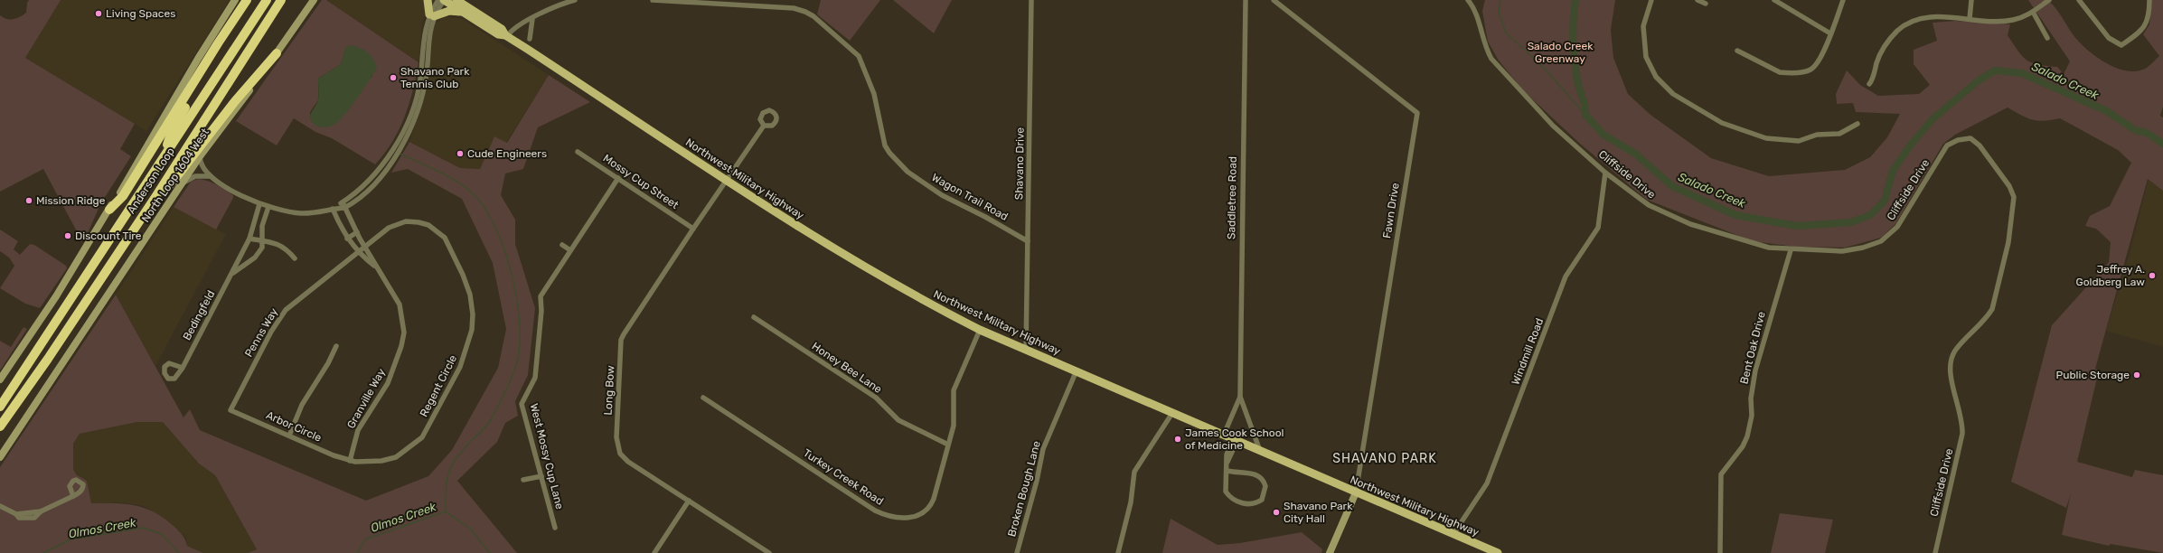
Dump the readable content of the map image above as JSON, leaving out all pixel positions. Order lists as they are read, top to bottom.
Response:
{
  "streets": {
    "highway": ["Anderson Loop"],
    "main road": ["North Loop 1604 West", "Northwest Military Highway"],
    "street": [
      "Shavano Drive",
      "Cliffside Drive",
      "Mossy Cup Street",
      "Wagon Trail Road",
      "Saddletree Road",
      "Fawn Drive",
      "Bedingfeld",
      "Penns Way",
      "Bent Oak Drive",
      "Windmill Road",
      "Honey Bee Lane",
      "Regent Circle",
      "Long Bow",
      "Granville Way",
      "Arbor Circle",
      "West Mossy Cup Lane",
      "Turkey Creek Road",
      "Broken Bough Lane"
    ]
  },
  "crossings": [
    ["Shavano Drive", "Northwest Military Highway"],
    ["Shavano Drive", "Wagon Trail Road"],
    ["Cliffside Drive", "Bent Oak Drive"],
    ["Cliffside Drive", "Windmill Road"],
    ["Northwest Military Highway", "Saddletree Road"],
    ["Northwest Military Highway", "Fawn Drive"],
    ["Northwest Military Highway", "Windmill Road"],
    ["Northwest Military Highway", "Long Bow"],
    ["Northwest Military Highway", "Turkey Creek Road"],
    ["Northwest Military Highway", "Broken Bough Lane"],
    ["Mossy Cup Street", "Long Bow"],
    ["Mossy Cup Street", "West Mossy Cup Lane"],
    ["Penns Way", "Regent Circle"],
    ["Penns Way", "Granville Way"],
    ["Penns Way", "Arbor Circle"],
    ["Honey Bee Lane", "Turkey Creek Road"],
    ["Regent Circle", "Granville Way"],
    ["Regent Circle", "Arbor Circle"],
    ["Granville Way", "Arbor Circle"]
  ],
  "districts": ["SHAVANO PARK"],
  "water": ["Salado Creek", "Olmos Creek"],
  "parks": ["Salado Creek Greenway"],
  "places": [
    "Living Spaces",
    "Shavano Park Tennis Club",
    "Cude Engineers",
    "Mission Ridge",
    "Discount Tire",
    "Jeffrey A. Goldberg Law",
    "Public Storage",
    "James Cook School of Medicine",
    "Shavano Park City Hall"
  ]
}
